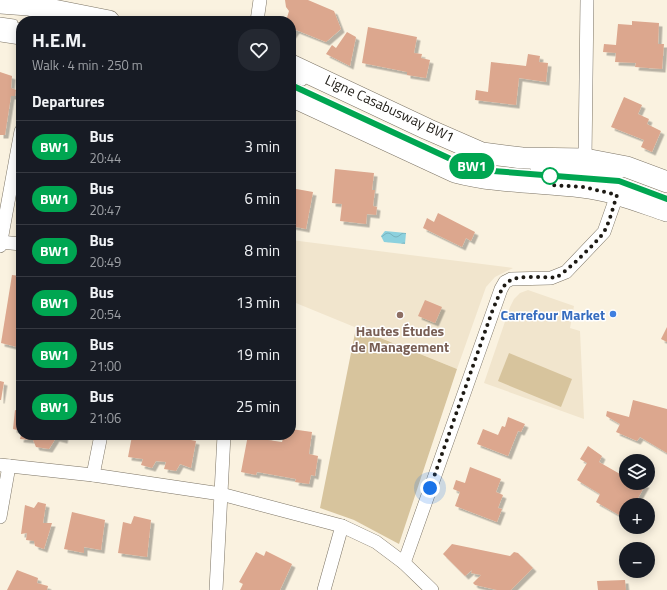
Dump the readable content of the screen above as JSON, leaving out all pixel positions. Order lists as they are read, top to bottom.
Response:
{
  "streets": {
    "lane": ["Ligne Casabusway BW1"]
  },
  "places": ["Carrefour Market", "Hautes Études de Management"],
  "lines": ["bus line BW1"],
  "page": {
    "on_map": "BW1",
    "heading": [
      ["H.E.M.", "Walk · 4 min · 250 m"],
      "Departures"
    ],
    "list": [
      {
        "mark": "BW1",
        "name": "Bus",
        "note": "20:44",
        "value": "3 min"
      },
      {
        "mark": "BW1",
        "name": "Bus",
        "note": "20:47",
        "value": "6 min"
      },
      {
        "mark": "BW1",
        "name": "Bus",
        "note": "20:49",
        "value": "8 min"
      },
      {
        "mark": "BW1",
        "name": "Bus",
        "note": "20:54",
        "value": "13 min"
      },
      {
        "mark": "BW1",
        "name": "Bus",
        "note": "21:00",
        "value": "19 min"
      },
      {
        "mark": "BW1",
        "name": "Bus",
        "note": "21:06",
        "value": "25 min"
      }
    ],
    "map_buttons": ["+", "−"]
  }
}
